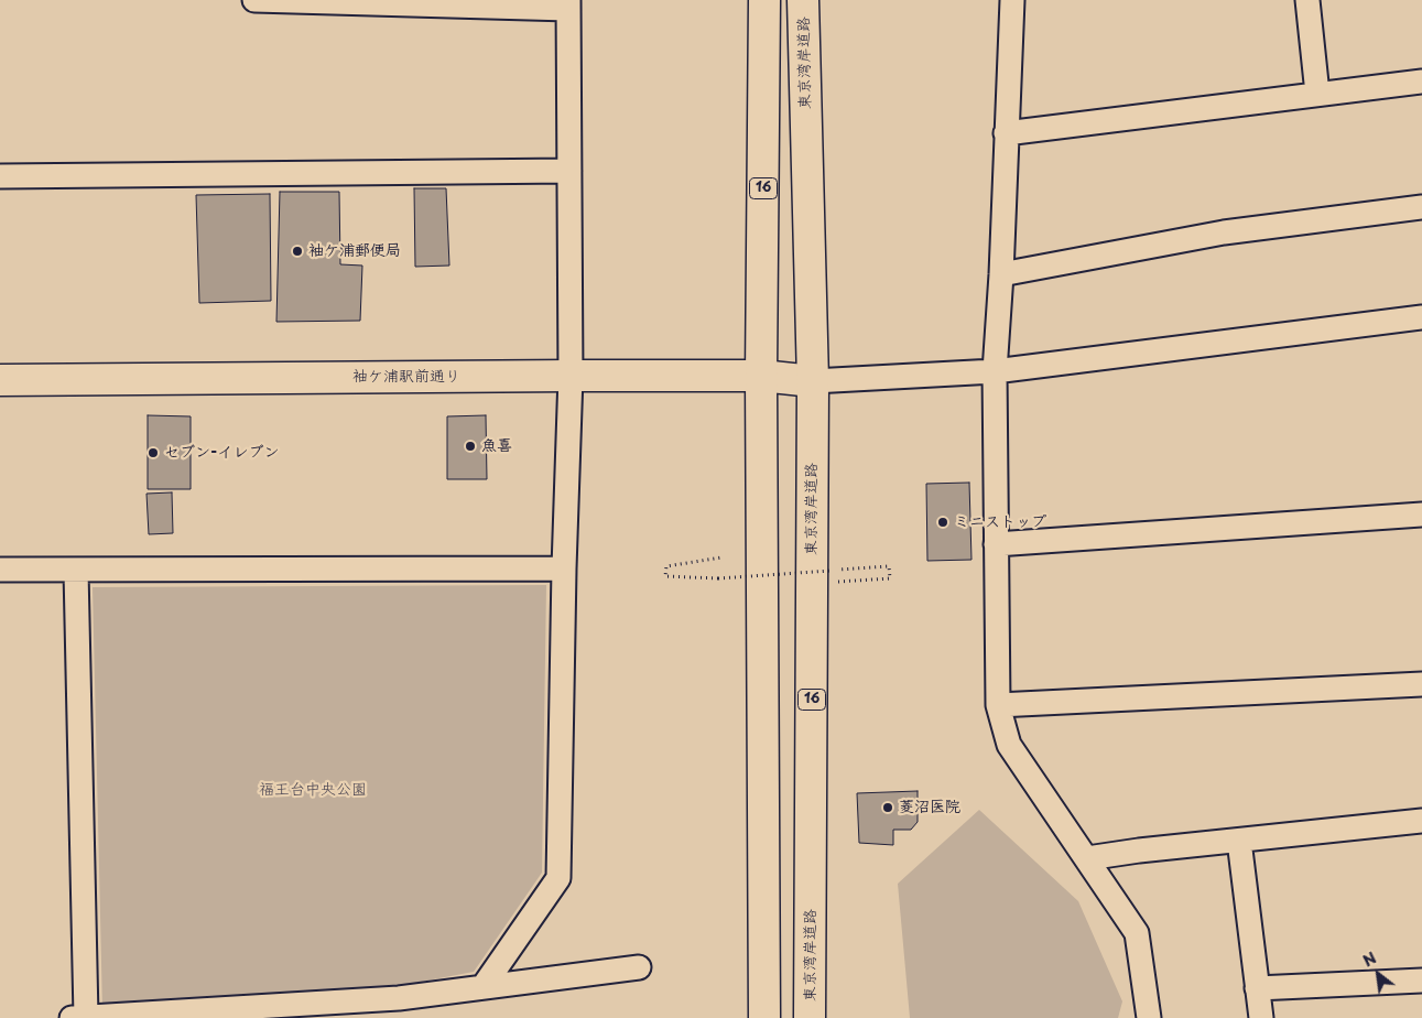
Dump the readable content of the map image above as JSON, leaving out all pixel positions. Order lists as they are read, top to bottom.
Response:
{
  "streets": {
    "main road": ["東京湾岸道路", "16", "袖ケ浦駅前通り"]
  },
  "crossings": [
    ["東京湾岸道路", "袖ケ浦駅前通り"],
    ["16", "袖ケ浦駅前通り"]
  ],
  "parks": ["福王台中央公園"],
  "places": [
    "袖ケ浦郵便局",
    "魚喜",
    "セブン-イレブン",
    "ミニストップ",
    "菱沼医院"
  ],
  "north": "top left"
}
